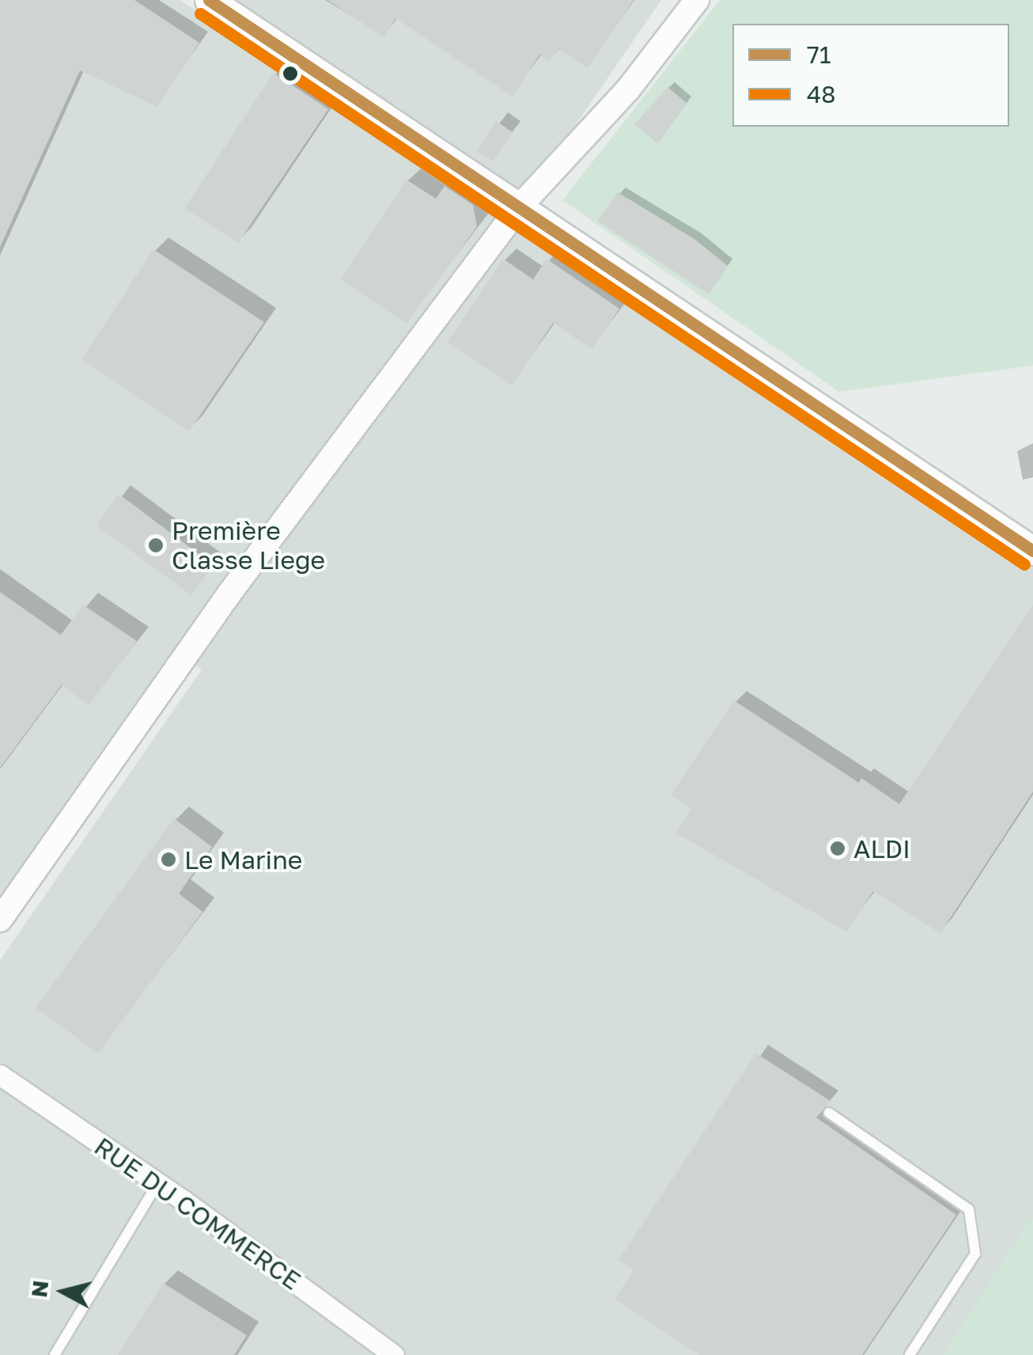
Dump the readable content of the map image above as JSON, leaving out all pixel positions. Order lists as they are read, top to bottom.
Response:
{
  "streets": {
    "street": ["RUE DU COMMERCE"]
  },
  "places": ["Première Classe Liege", "ALDI", "Le Marine"],
  "lines": ["transit line 71", "transit line 48"],
  "legend": ["71", "48"],
  "north": "left"
}
